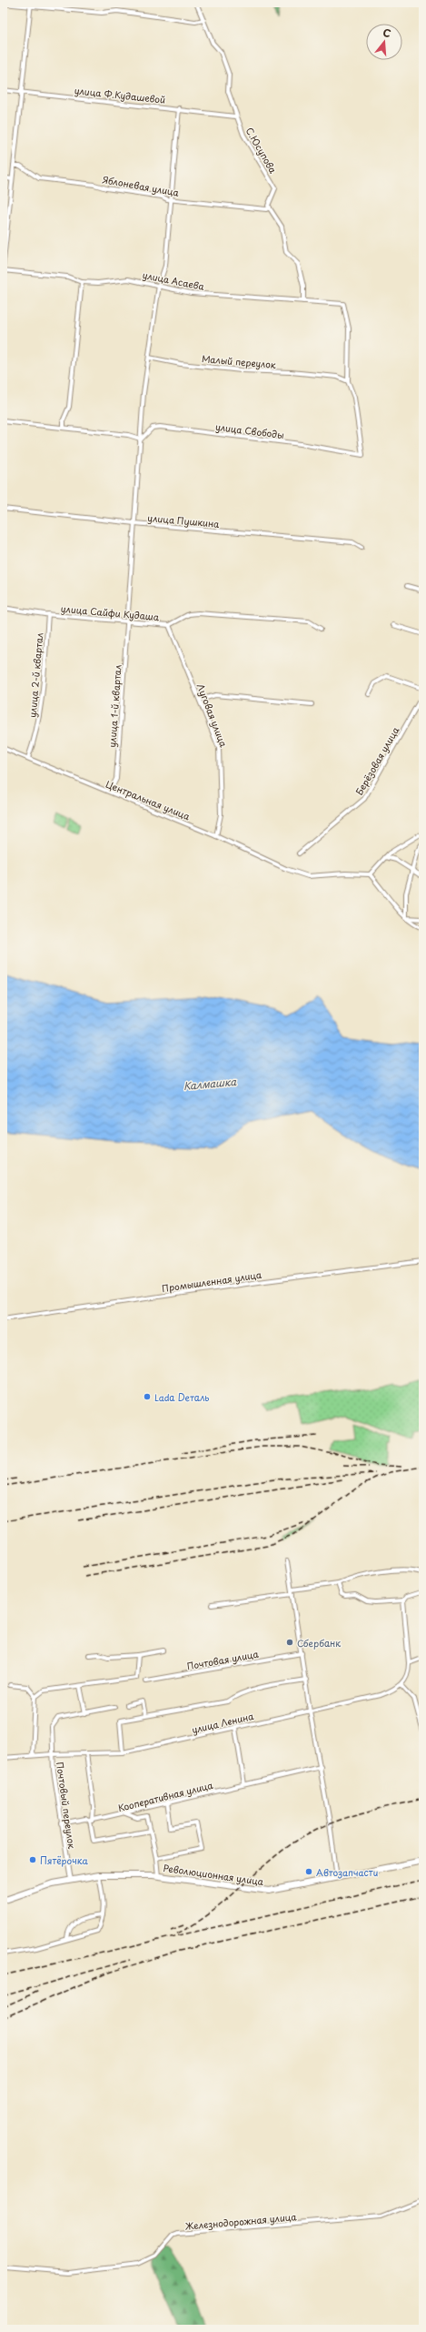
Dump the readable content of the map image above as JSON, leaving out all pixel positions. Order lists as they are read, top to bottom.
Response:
{
  "streets": {
    "main road": ["Революционная улица"],
    "street": [
      "улица Ф.Кудашевой",
      "С.Юсупова",
      "Яблоневая улица",
      "улица Асаева",
      "Малый переулок",
      "улица Свободы",
      "улица Пушкина",
      "улица Сайфи Кудаша",
      "улица 2-й квартал",
      "улица 1-й квартал",
      "Луговая улица",
      "Берёзовая улица",
      "Центральная улица",
      "Промышленная улица",
      "Почтовая улица",
      "улица Ленина",
      "Кооперативная улица",
      "Почтовый переулок",
      "Железнодорожная улица"
    ]
  },
  "crossings": [
    ["улица Ф.Кудашевой", "С.Юсупова"],
    ["улица Ф.Кудашевой", "улица 1-й квартал"],
    ["С.Юсупова", "Яблоневая улица"],
    ["Яблоневая улица", "улица 1-й квартал"],
    ["улица Асаева", "Малый переулок"],
    ["улица Асаева", "улица Свободы"],
    ["улица Асаева", "улица 1-й квартал"],
    ["Малый переулок", "улица Свободы"],
    ["Малый переулок", "улица 1-й квартал"],
    ["улица Свободы", "улица 1-й квартал"],
    ["улица Пушкина", "улица 1-й квартал"],
    ["улица Сайфи Кудаша", "улица 2-й квартал"],
    ["улица Сайфи Кудаша", "улица 1-й квартал"],
    ["улица Сайфи Кудаша", "Луговая улица"],
    ["улица 2-й квартал", "Центральная улица"],
    ["улица 1-й квартал", "Центральная улица"],
    ["Луговая улица", "Центральная улица"],
    ["улица Ленина", "Почтовый переулок"],
    ["Кооперативная улица", "Почтовый переулок"],
    ["Почтовый переулок", "Революционная улица"]
  ],
  "water": ["Калмашка"],
  "places": [
    "Lada Dеталь",
    "Сбербанк",
    "Пятёрочка",
    "Автозапчасти"
  ],
  "north": "top"
}
